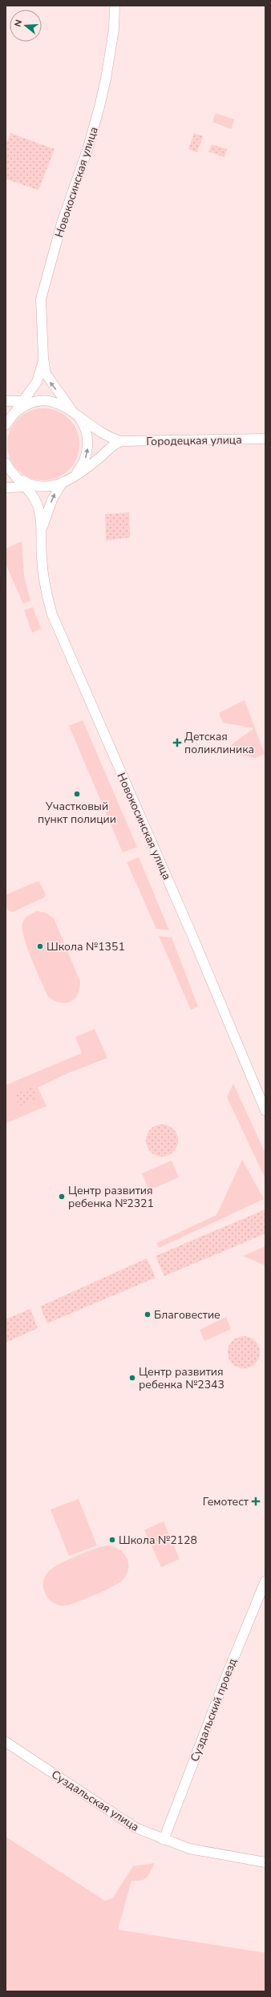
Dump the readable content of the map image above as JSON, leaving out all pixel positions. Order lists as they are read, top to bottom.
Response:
{
  "streets": {
    "street": [
      "Новокосинская улица",
      "Городецкая улица",
      "Суздальский проезд",
      "Суздальская улица"
    ]
  },
  "crossings": [
    ["Суздальский проезд", "Суздальская улица"]
  ],
  "places": {
    "health": ["Детская поликлиника", "Гемотест"],
    "other": [
      "Участковый пункт полиции",
      "Школа №1351",
      "Центр развития ребенка №2321",
      "Благовестие",
      "Центр развития ребенка №2343",
      "Школа №2128"
    ]
  },
  "north": "left"
}
